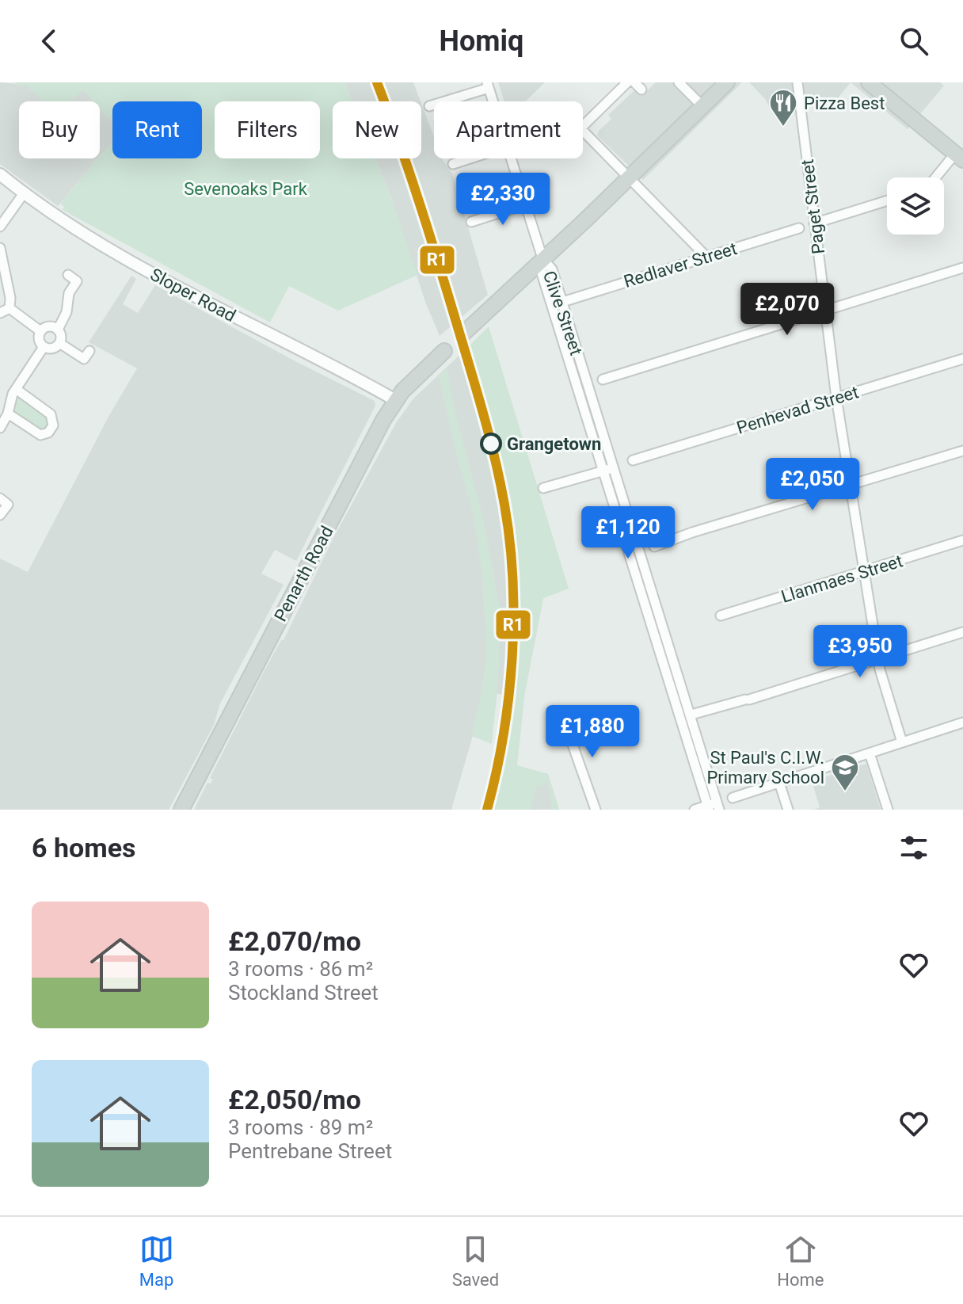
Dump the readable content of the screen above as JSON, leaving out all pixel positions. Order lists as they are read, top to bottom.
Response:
{
  "streets": {
    "main road": ["Penarth Road"],
    "street": [
      "Paget Street",
      "Redlaver Street",
      "Sloper Road",
      "Clive Street",
      "Penhevad Street",
      "Llanmaes Street"
    ]
  },
  "crossings": [
    ["Paget Street", "Penhevad Street"],
    ["Paget Street", "Llanmaes Street"],
    ["Redlaver Street", "Clive Street"],
    ["Sloper Road", "Penarth Road"],
    ["Clive Street", "Penarth Road"]
  ],
  "parks": ["Sevenoaks Park"],
  "places": {
    "restaurant": ["Pizza Best"],
    "other": ["Grangetown"],
    "school or university": ["St Paul's C.I.W. Primary School"]
  },
  "lines": ["transit line R1"],
  "page": {
    "header": "Homiq",
    "chip": [
      "Buy",
      "Rent",
      "Filters",
      "New",
      "Apartment"
    ],
    "price": [
      "£2,330",
      "£2,070",
      "£2,050",
      "£1,120",
      "£3,950",
      "£1,880"
    ],
    "heading": "6 homes",
    "list": [
      {
        "name": "£2,070/mo",
        "note": "3 rooms · 86 m² · Stockland Street"
      },
      {
        "name": "£2,050/mo",
        "note": "3 rooms · 89 m² · Pentrebane Street"
      }
    ],
    "tabs": ["Map", "Saved", "Home"]
  }
}
